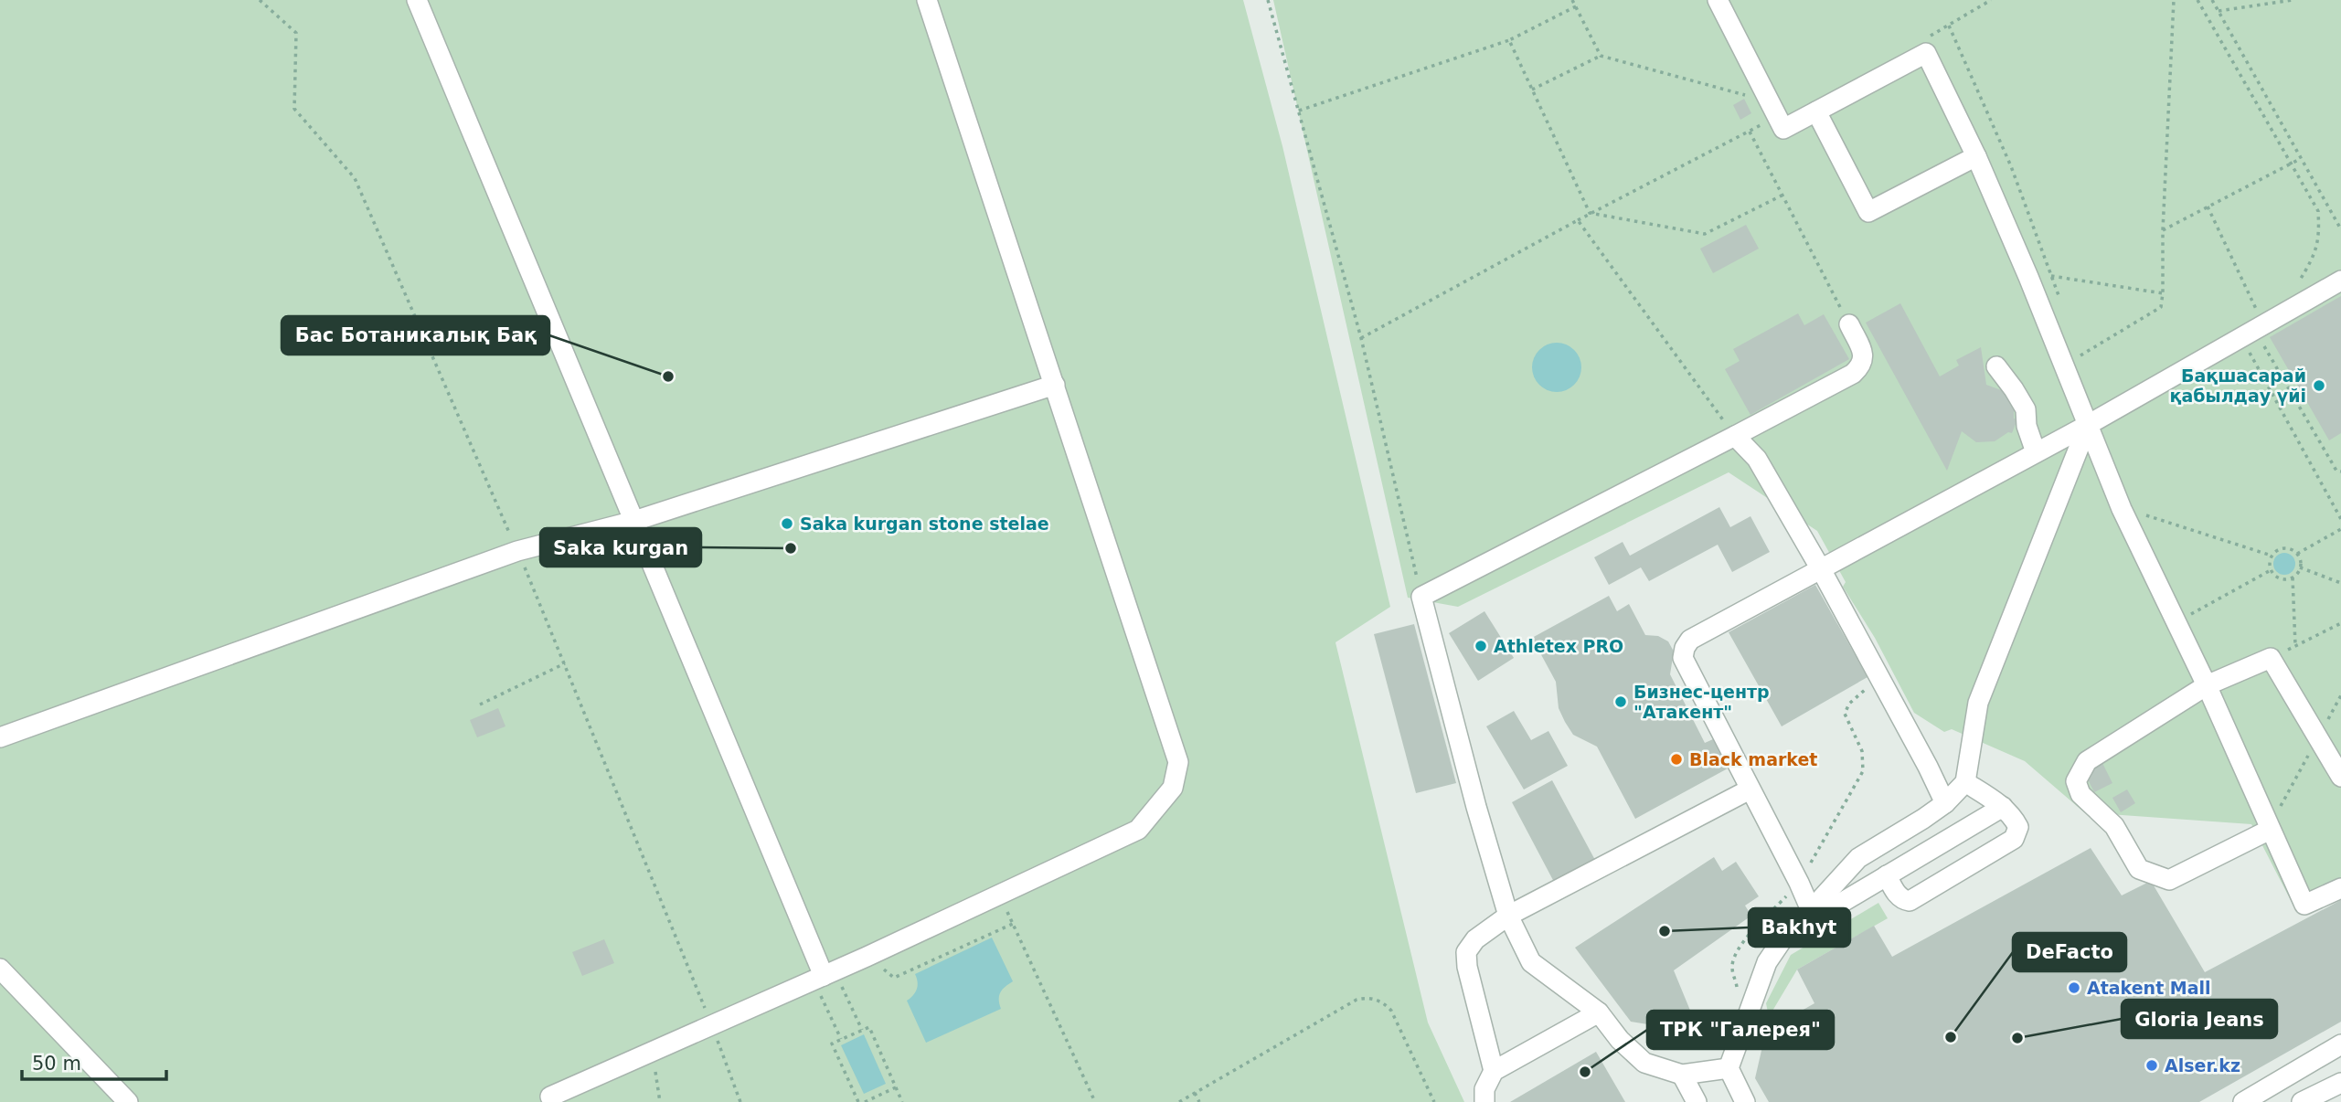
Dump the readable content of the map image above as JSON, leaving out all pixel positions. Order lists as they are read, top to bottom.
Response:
{
  "places": [
    "Бас Ботаникалық Бақ",
    "Бақшасарай қабылдау үйі",
    "Saka kurgan stone stelae",
    "Saka kurgan",
    "Athletex PRO",
    "Бизнес-центр \"Атакент\"",
    "Black market",
    "Bakhyt",
    "Atakent Mall",
    "DeFacto",
    "Gloria Jeans",
    "Alser.kz",
    "ТРК \"Галерея\""
  ],
  "scale_bar": "50 m"
}
